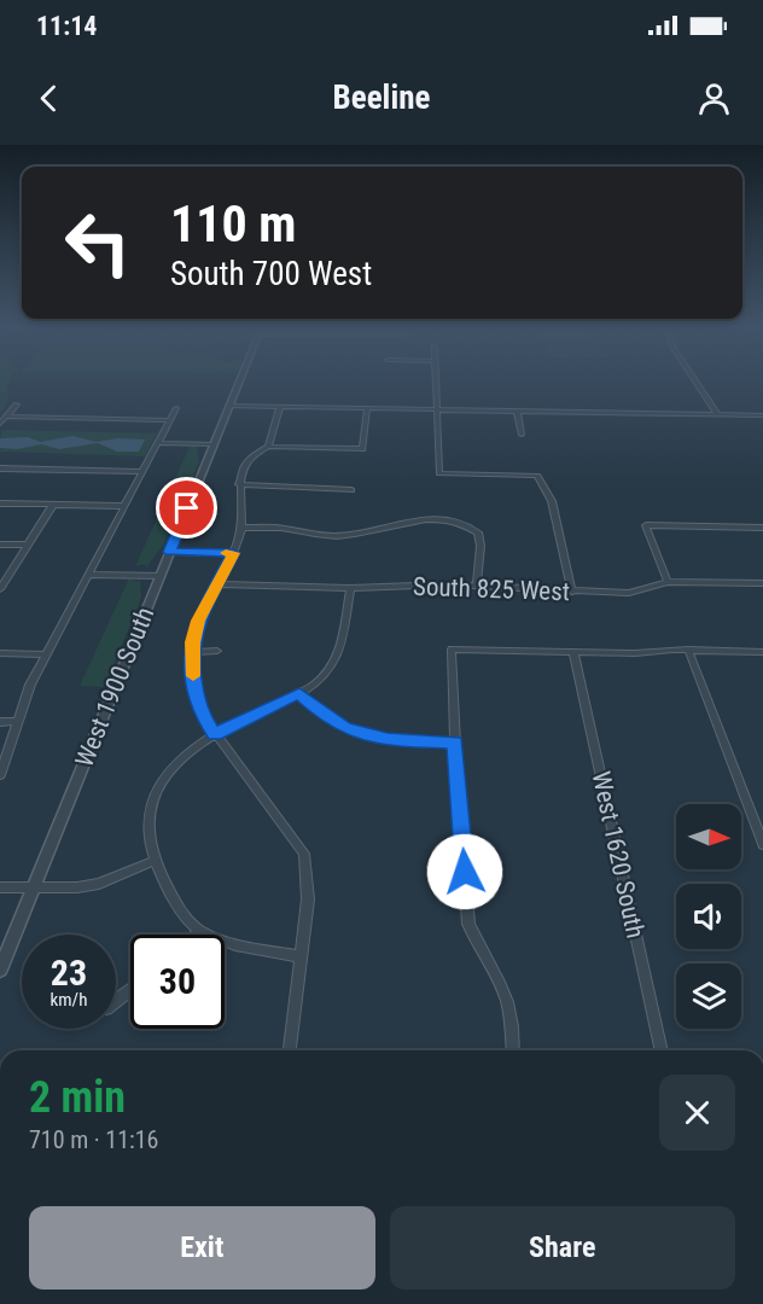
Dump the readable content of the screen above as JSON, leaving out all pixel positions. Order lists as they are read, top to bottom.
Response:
{
  "streets": {
    "street": ["South 825 West", "West 1900 South", "West 1620 South"]
  },
  "north": "right",
  "page": {
    "status": "11:14",
    "header": "Beeline",
    "turn": ["110 m", "South 700 West"],
    "speed": "23 km/h",
    "limit": "30",
    "heading": ["2 min", "710 m · 11:16"],
    "buttons": ["Exit", "Share"]
  }
}
